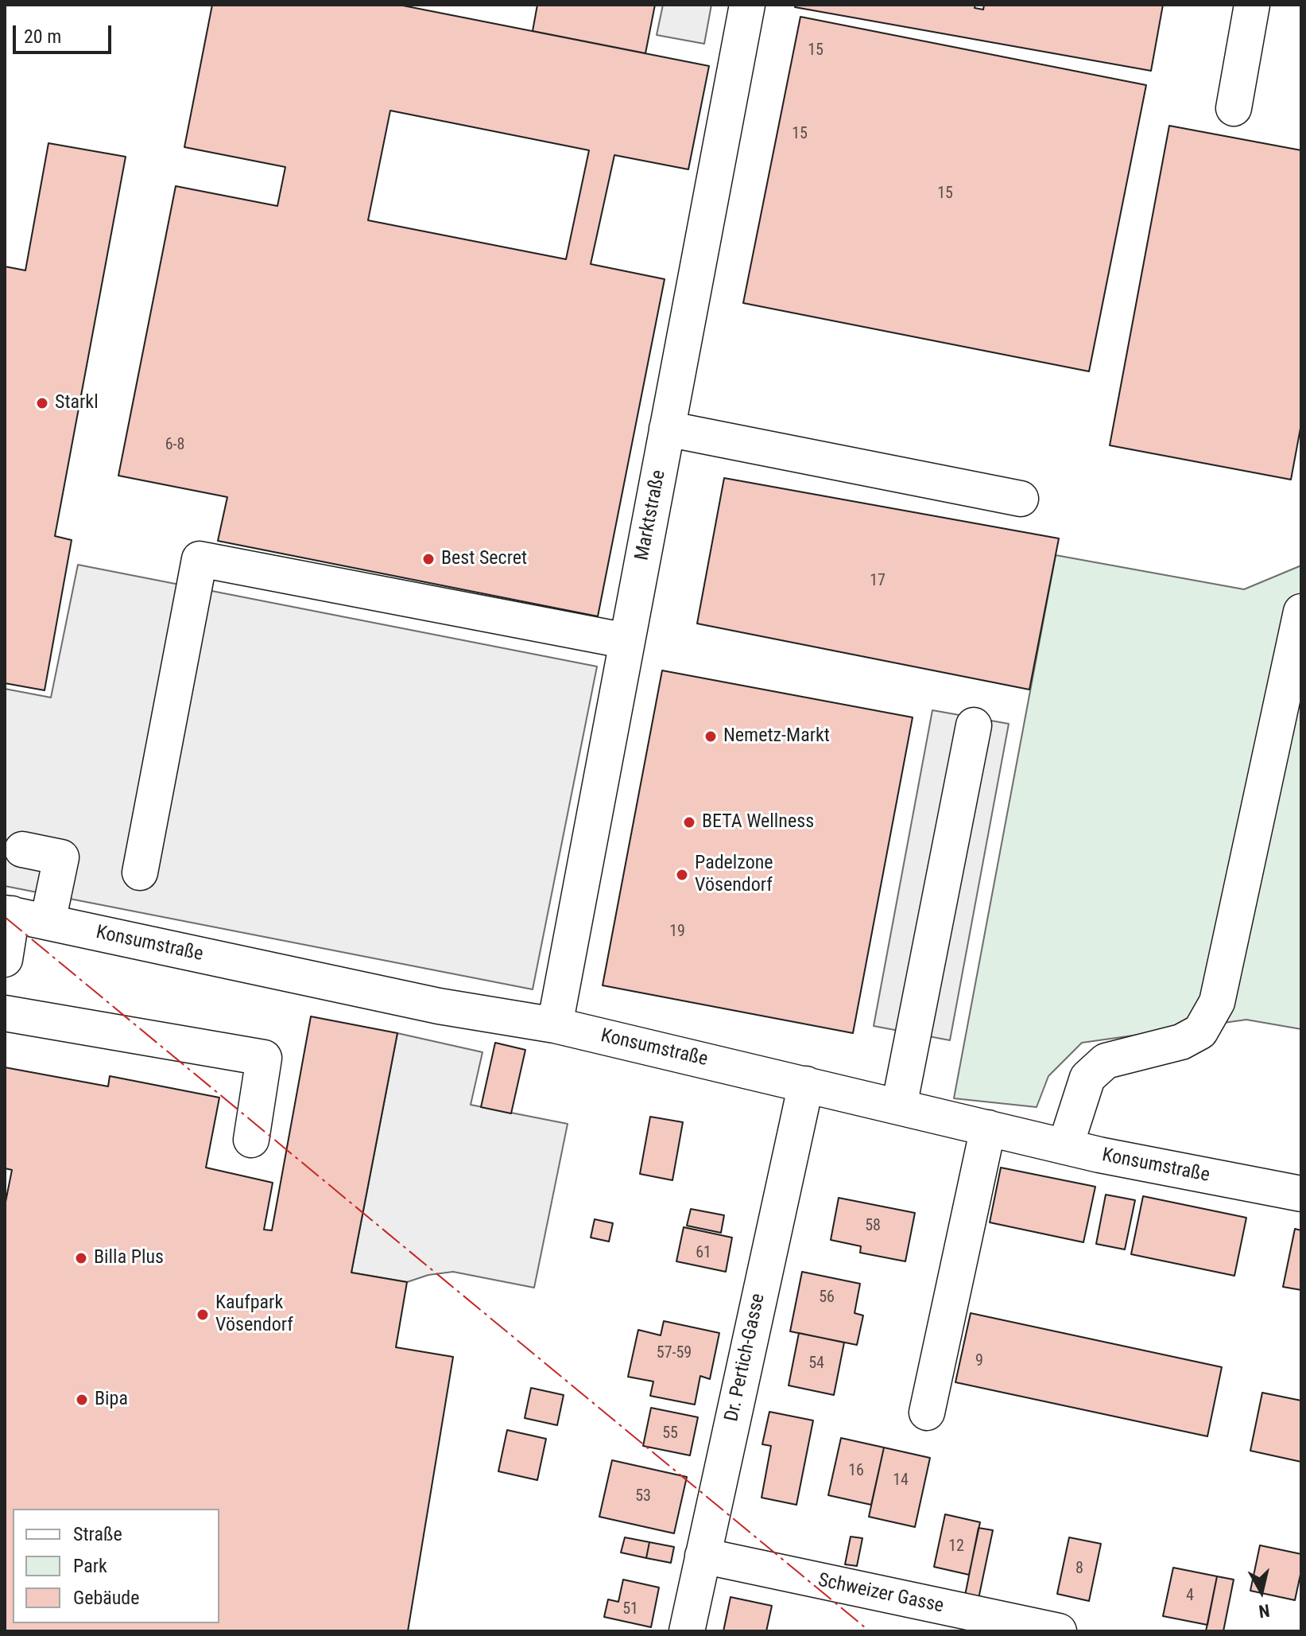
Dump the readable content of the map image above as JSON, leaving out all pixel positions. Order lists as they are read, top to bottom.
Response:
{
  "streets": {
    "street": [
      "Marktstraße",
      "Konsumstraße",
      "Dr. Pertich-Gasse",
      "Schweizer Gasse"
    ]
  },
  "crossings": [
    ["Marktstraße", "Konsumstraße"],
    ["Konsumstraße", "Dr. Pertich-Gasse"],
    ["Dr. Pertich-Gasse", "Schweizer Gasse"]
  ],
  "places": [
    "Starkl",
    "Best Secret",
    "Nemetz-Markt",
    "BETA Wellness",
    "Padelzone Vösendorf",
    "Billa Plus",
    "Kaufpark Vösendorf",
    "Bipa"
  ],
  "house_numbers": [
    "15",
    "15",
    "15",
    "6-8",
    "17",
    "19",
    "58",
    "61",
    "56",
    "57-59",
    "9",
    "54",
    "55",
    "16",
    "14",
    "53",
    "12",
    "8",
    "4",
    "51"
  ],
  "legend": ["Straße", "Park", "Gebäude"],
  "scale_bar": "20 m",
  "north": "bottom"
}
